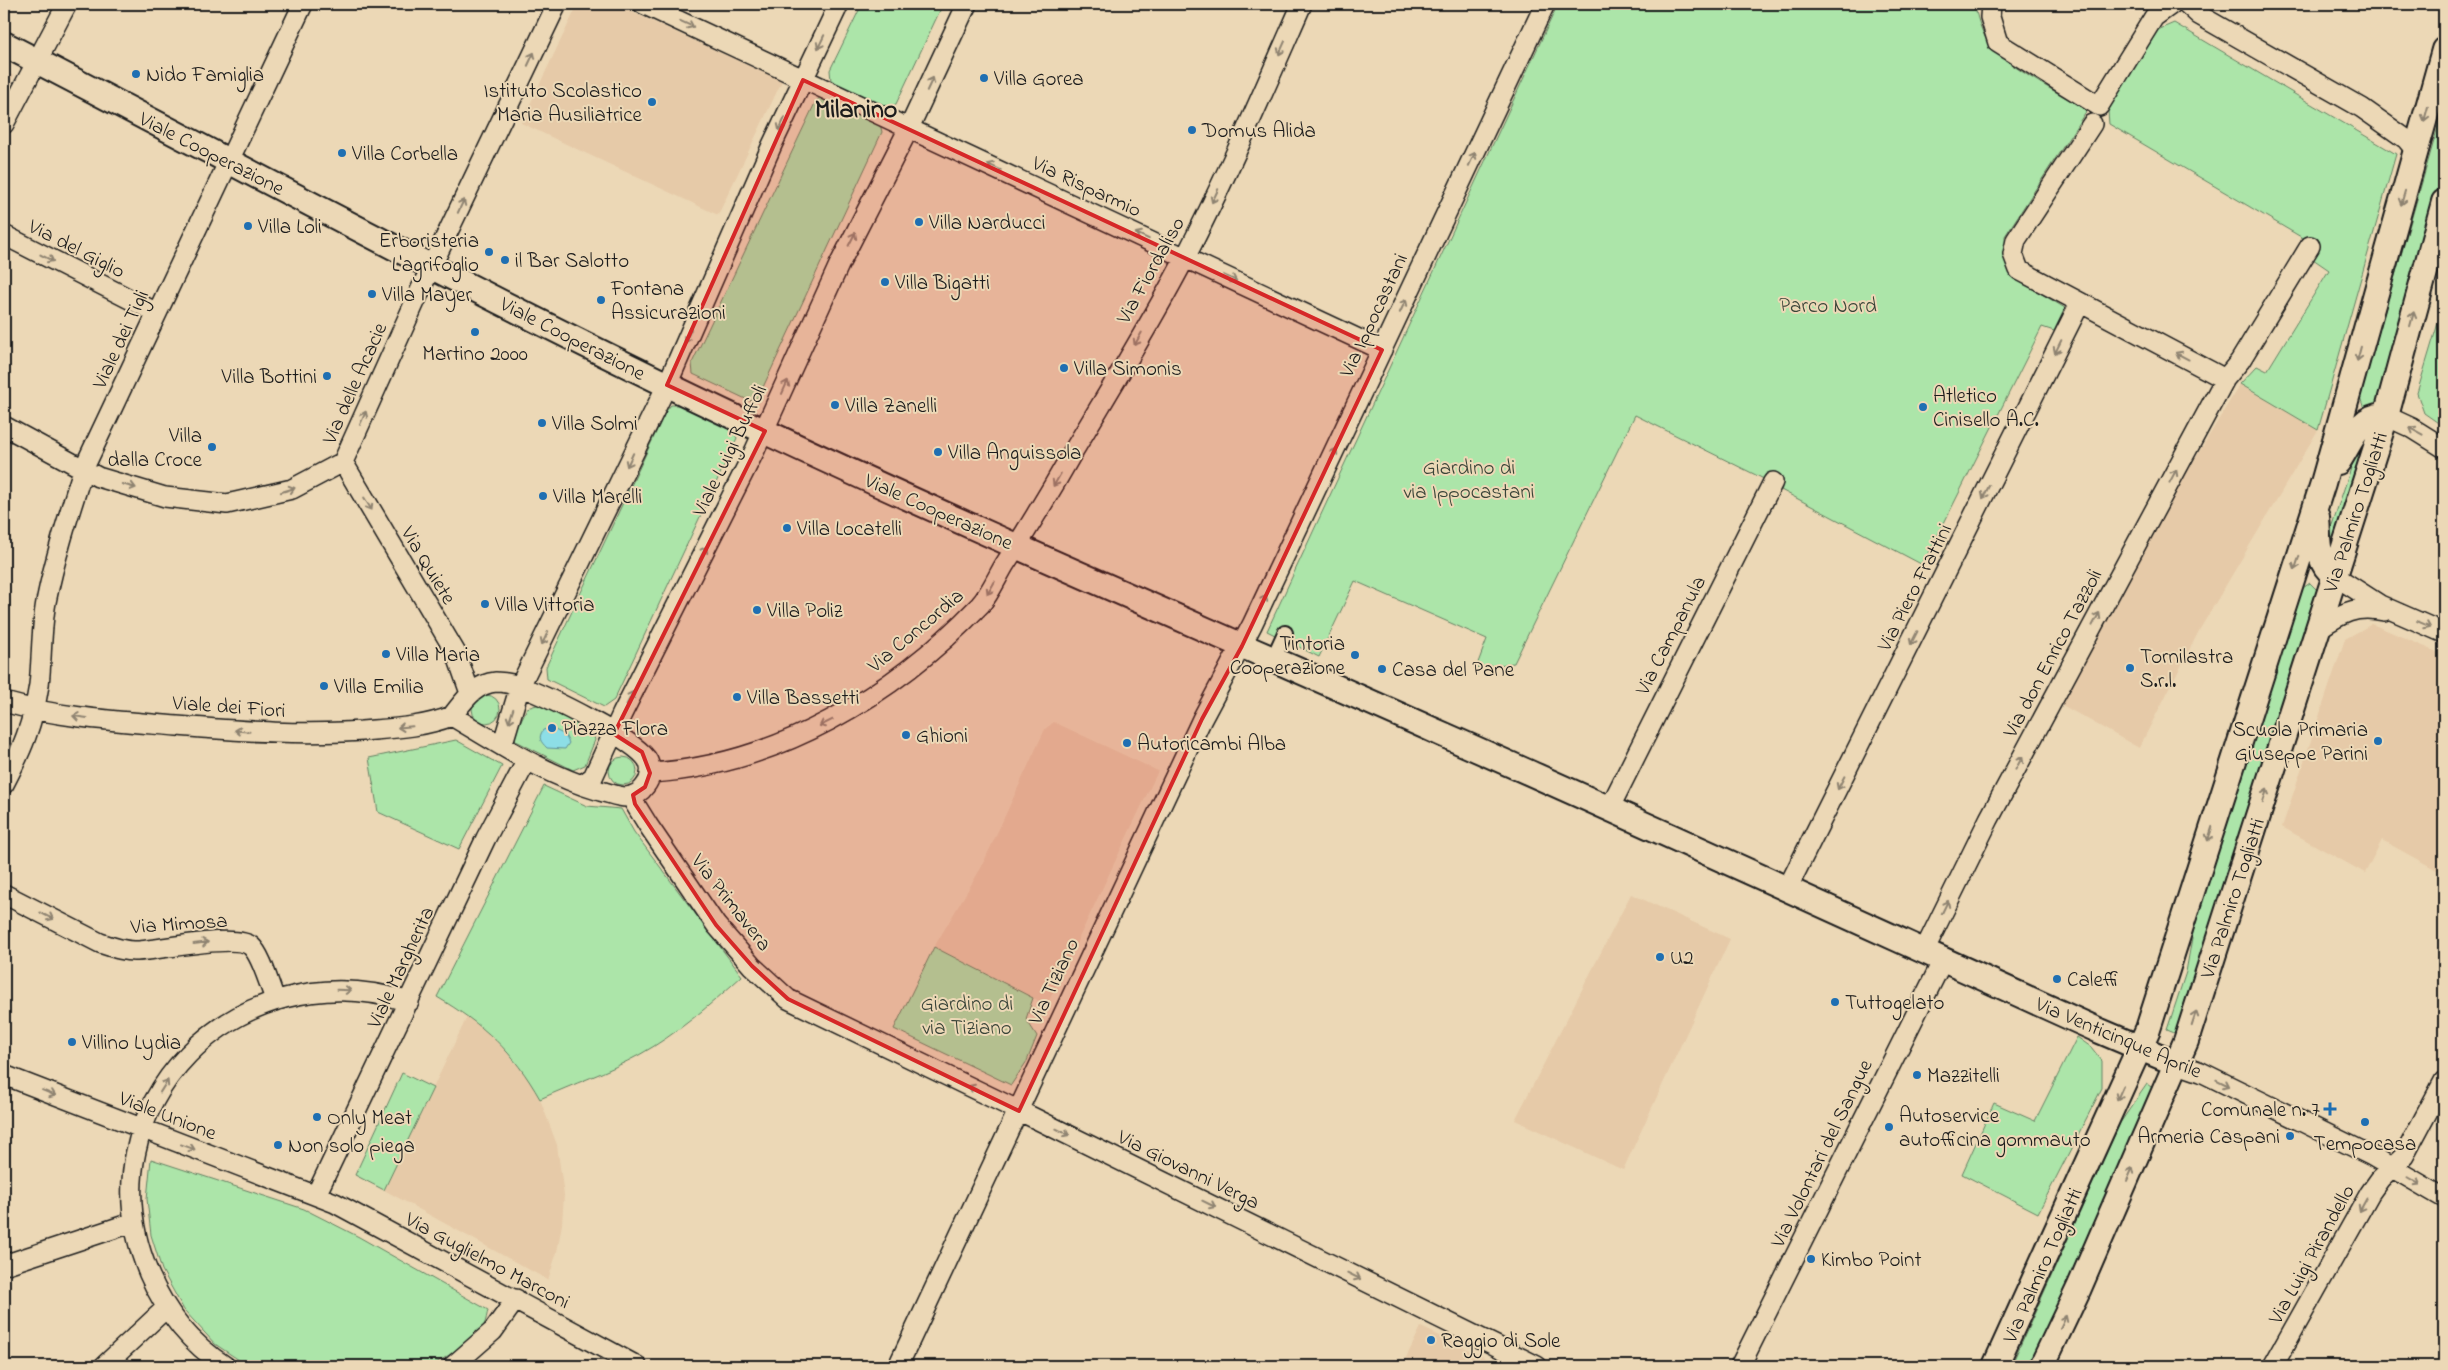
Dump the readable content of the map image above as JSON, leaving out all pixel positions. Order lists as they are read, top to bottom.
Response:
{
  "streets": {
    "street": [
      "Viale Cooperazione",
      "Via Risparmio",
      "Via del Giglio",
      "Via Fiordaliso",
      "Via Ippocastani",
      "Viale dei Tigli",
      "Via delle Acacie",
      "Viale Luigi Buffoli",
      "Via Palmiro Togliatti",
      "Via Quiete",
      "Via Piero Frattini",
      "Via Concordia",
      "Via Campanula",
      "Via don Enrico Tazzoli",
      "Viale dei Fiori",
      "Via Primavera",
      "Via Mimosa",
      "Viale Margherita",
      "Via Tiziano",
      "Via Venticinque Aprile",
      "Viale Unione",
      "Via Volontari del Sangue",
      "Via Giovanni Verga",
      "Via Luigi Pirandello",
      "Via Guglielmo Marconi"
    ]
  },
  "crossings": [
    ["Viale Cooperazione", "Via Fiordaliso"],
    ["Viale Cooperazione", "Via Ippocastani"],
    ["Viale Cooperazione", "Viale dei Tigli"],
    ["Viale Cooperazione", "Via delle Acacie"],
    ["Viale Cooperazione", "Viale Luigi Buffoli"],
    ["Viale Cooperazione", "Via Concordia"],
    ["Viale Cooperazione", "Via Tiziano"],
    ["Viale Cooperazione", "Via Venticinque Aprile"],
    ["Via Risparmio", "Via Fiordaliso"],
    ["Via Risparmio", "Via Ippocastani"],
    ["Via Risparmio", "Viale Luigi Buffoli"],
    ["Via del Giglio", "Viale dei Tigli"],
    ["Via Fiordaliso", "Via Concordia"],
    ["Via Ippocastani", "Via Tiziano"],
    ["Viale dei Tigli", "Via delle Acacie"],
    ["Viale dei Tigli", "Viale dei Fiori"],
    ["Via delle Acacie", "Via Quiete"],
    ["Via Palmiro Togliatti", "Via Venticinque Aprile"],
    ["Via Piero Frattini", "Via Venticinque Aprile"],
    ["Via Campanula", "Via Venticinque Aprile"],
    ["Via don Enrico Tazzoli", "Via Venticinque Aprile"],
    ["Via don Enrico Tazzoli", "Via Volontari del Sangue"],
    ["Via Primavera", "Via Giovanni Verga"],
    ["Viale Margherita", "Viale Unione"],
    ["Viale Margherita", "Via Guglielmo Marconi"],
    ["Via Tiziano", "Via Giovanni Verga"],
    ["Via Venticinque Aprile", "Via Volontari del Sangue"],
    ["Via Venticinque Aprile", "Via Luigi Pirandello"],
    ["Viale Unione", "Via Guglielmo Marconi"]
  ],
  "one_way": [
    "Via del Giglio",
    "Via Fiordaliso",
    "Via Ippocastani",
    "Via delle Acacie",
    "Via Quiete",
    "Via Piero Frattini",
    "Via Concordia",
    "Via don Enrico Tazzoli",
    "Viale dei Fiori",
    "Via Mimosa",
    "Viale Unione",
    "Via Luigi Pirandello"
  ],
  "districts": ["Milanino"],
  "parks": ["Parco Nord", "Giardino di via Ippocastani", "Giardino di via Tiziano"],
  "places": {
    "other": [
      "Nido Famiglia",
      "Villa Gorea",
      "Istituto Scolastico Maria Ausiliatrice",
      "Domus Alida",
      "Villa Corbella",
      "Villa Narducci",
      "Villa Loli",
      "Erboristeria L'agrifoglio",
      "il Bar Salotto",
      "Villa Bigatti",
      "Villa Mayer",
      "Fontana Assicurazioni",
      "Martino 2000",
      "Villa Simonis",
      "Villa Bottini",
      "Villa Zanelli",
      "Atletico Cinisello A.C.",
      "Villa Solmi",
      "Villa dalla Croce",
      "Villa Anguissola",
      "Villa Marelli",
      "Villa Locatelli",
      "Villa Vittoria",
      "Villa Poliz",
      "Villa Maria",
      "Tintoria Cooperazione",
      "Tornilastra S.r.l.",
      "Casa del Pane",
      "Villa Emilia",
      "Villa Bassetti",
      "Piazza Flora",
      "Ghioni",
      "Scuola Primaria Giuseppe Parini",
      "Autoricambi Alba",
      "U2",
      "Caleffi",
      "Tuttogelato",
      "Villino Lydia",
      "Mazzitelli",
      "Only Meat",
      "Tempocasa",
      "Autoservice autofficina gommauto",
      "Armeria Caspani",
      "Non solo piega",
      "Kimbo Point",
      "Raggio di Sole"
    ],
    "health": ["Comunale n. 7"]
  }
}
